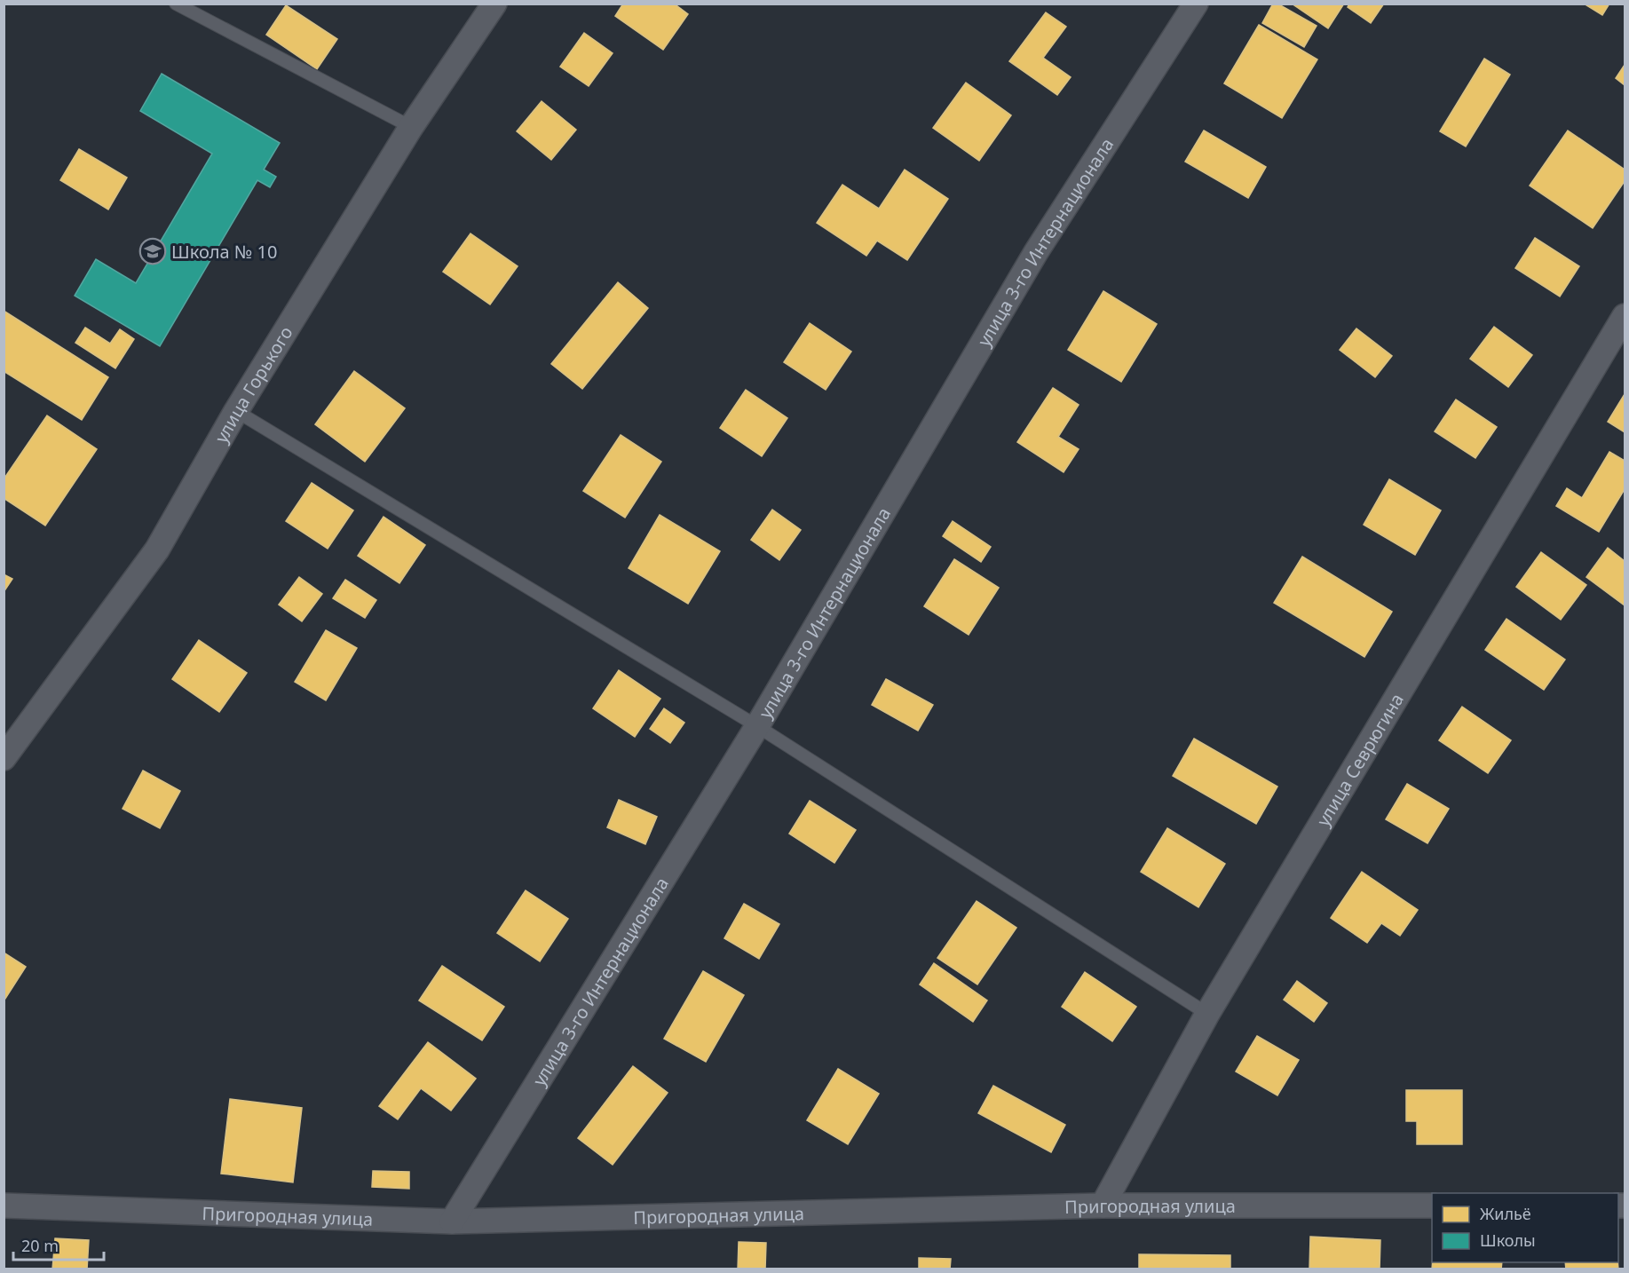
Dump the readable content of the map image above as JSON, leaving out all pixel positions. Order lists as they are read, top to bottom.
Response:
{
  "streets": {
    "street": [
      "улица 3-го Интернационала",
      "улица Горького",
      "улица Севрюгина",
      "Пригородная улица"
    ]
  },
  "crossings": [
    ["улица 3-го Интернационала", "Пригородная улица"],
    ["улица Севрюгина", "Пригородная улица"]
  ],
  "places": {
    "school or university": ["Школа № 10"]
  },
  "legend": ["Жильё", "Школы"],
  "scale_bar": "20 m"
}
